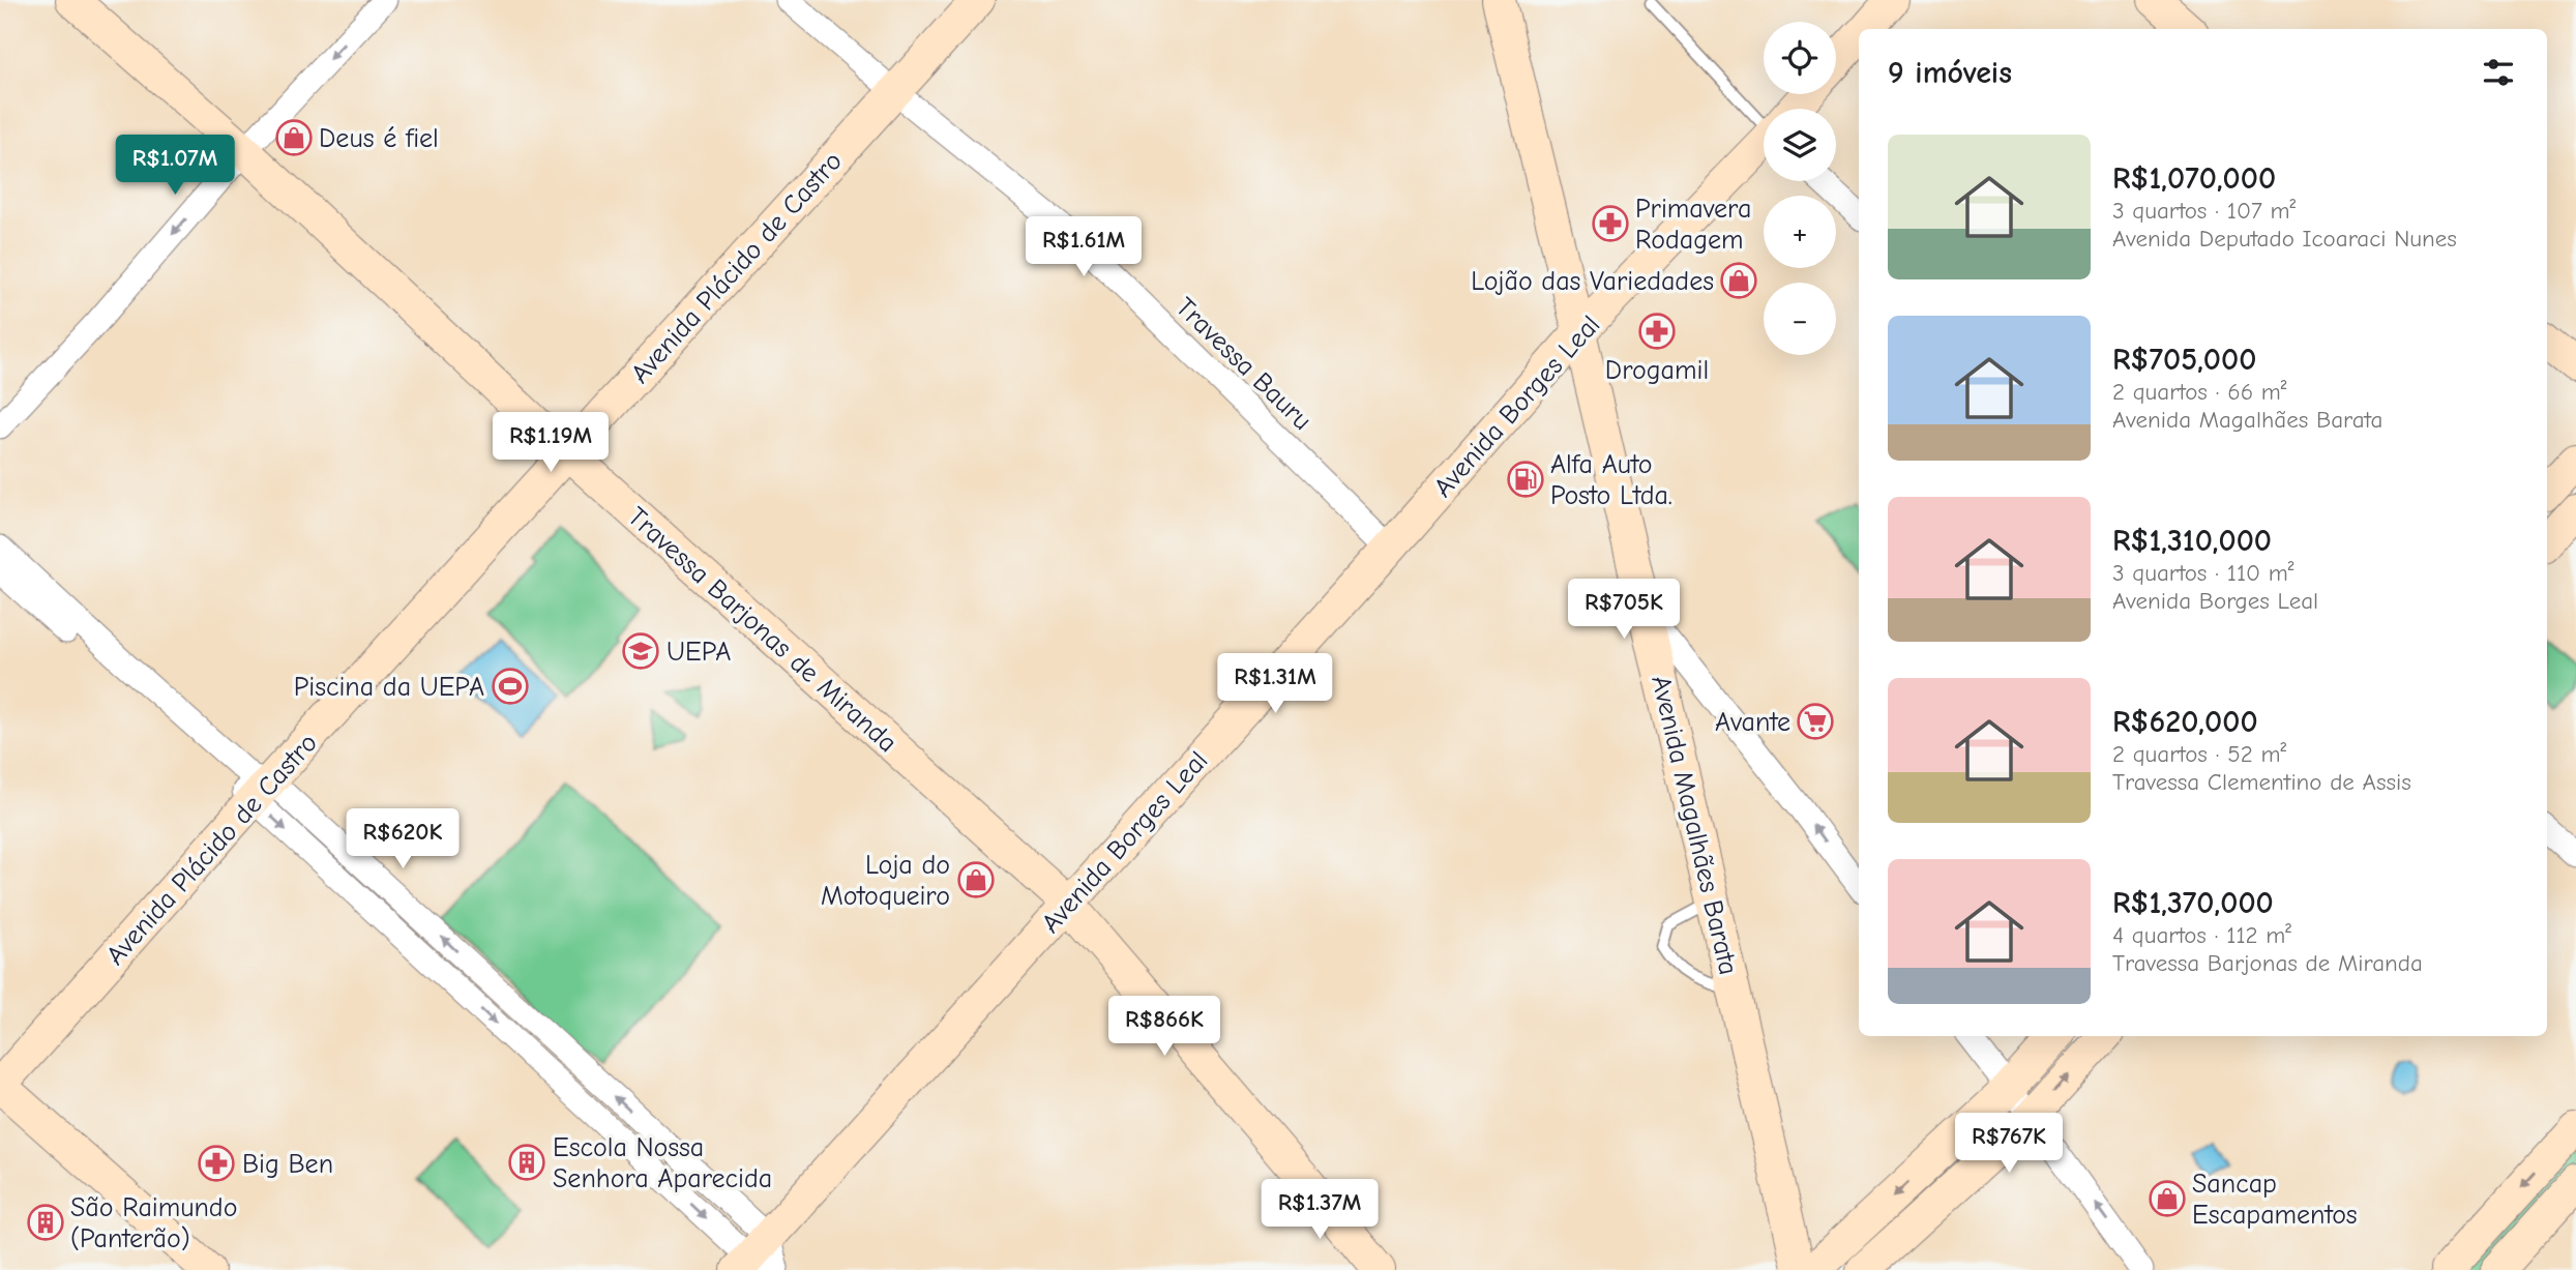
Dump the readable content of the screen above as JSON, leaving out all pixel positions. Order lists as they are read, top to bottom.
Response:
{
  "streets": {
    "main road": [
      "Avenida Plácido de Castro",
      "Avenida Borges Leal",
      "Travessa Barjonas de Miranda",
      "Avenida Magalhães Barata"
    ],
    "street": ["Travessa Bauru"]
  },
  "crossings": [
    ["Avenida Plácido de Castro", "Travessa Bauru"],
    ["Avenida Plácido de Castro", "Travessa Barjonas de Miranda"],
    ["Travessa Bauru", "Avenida Borges Leal"],
    ["Avenida Borges Leal", "Travessa Barjonas de Miranda"],
    ["Avenida Borges Leal", "Avenida Magalhães Barata"]
  ],
  "places": {
    "shop": [
      "Deus é fiel",
      "Lojão das Variedades",
      "Loja do Motoqueiro",
      "Sancap Escapamentos"
    ],
    "pharmacy": ["Primavera Rodagem", "Drogamil", "Big Ben"],
    "fuel station": ["Alfa Auto Posto Ltda."],
    "school or university": ["UEPA"],
    "sports": ["Piscina da UEPA"],
    "supermarket": ["Avante"],
    "building": ["Escola Nossa Senhora Aparecida", "São Raimundo (Panterão)"]
  },
  "page": {
    "map_buttons": ["+", "−"],
    "heading": "9 imóveis",
    "list": [
      {
        "name": "R$1,070,000",
        "note": "3 quartos · 107 m² · Avenida Deputado Icoaraci Nunes"
      },
      {
        "name": "R$705,000",
        "note": "2 quartos · 66 m² · Avenida Magalhães Barata"
      },
      {
        "name": "R$1,310,000",
        "note": "3 quartos · 110 m² · Avenida Borges Leal"
      },
      {
        "name": "R$620,000",
        "note": "2 quartos · 52 m² · Travessa Clementino de Assis"
      },
      {
        "name": "R$1,370,000",
        "note": "4 quartos · 112 m² · Travessa Barjonas de Miranda"
      }
    ],
    "price": [
      "R$1.07M",
      "R$1.61M",
      "R$1.19M",
      "R$705K",
      "R$1.31M",
      "R$620K",
      "R$866K",
      "R$767K",
      "R$1.37M"
    ]
  }
}
